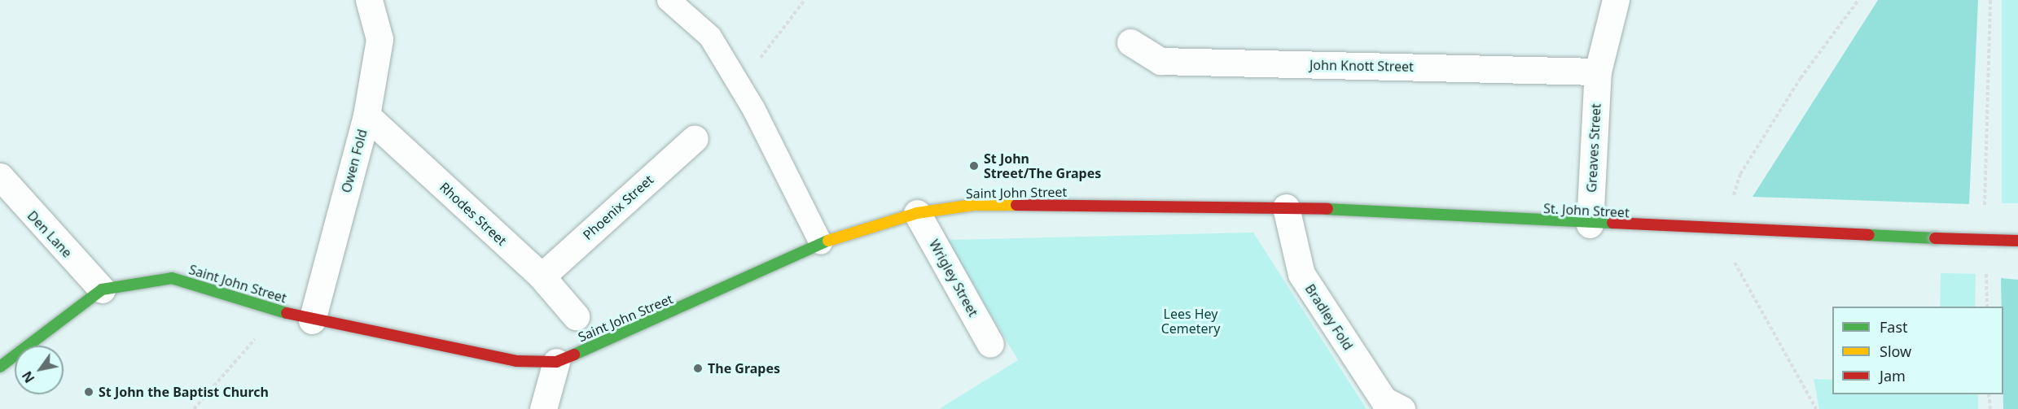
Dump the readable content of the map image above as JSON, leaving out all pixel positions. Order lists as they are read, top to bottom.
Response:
{
  "streets": {
    "street": [
      "John Knott Street",
      "Greaves Street",
      "Owen Fold",
      "Saint John Street",
      "Phoenix Street",
      "St. John Street",
      "Rhodes Street",
      "Den Lane",
      "Wrigley Street",
      "Bradley Fold"
    ]
  },
  "crossings": [
    ["John Knott Street", "Greaves Street"],
    ["Greaves Street", "St. John Street"],
    ["Owen Fold", "Saint John Street"],
    ["Owen Fold", "Rhodes Street"],
    ["Saint John Street", "St. John Street"],
    ["Saint John Street", "Den Lane"],
    ["Saint John Street", "Wrigley Street"],
    ["Phoenix Street", "Rhodes Street"],
    ["St. John Street", "Bradley Fold"]
  ],
  "parks": ["Lees Hey Cemetery"],
  "places": ["St John Street/The Grapes", "The Grapes", "St John the Baptist Church"],
  "legend": ["Fast", "Slow", "Jam"],
  "north": "bottom left"
}
